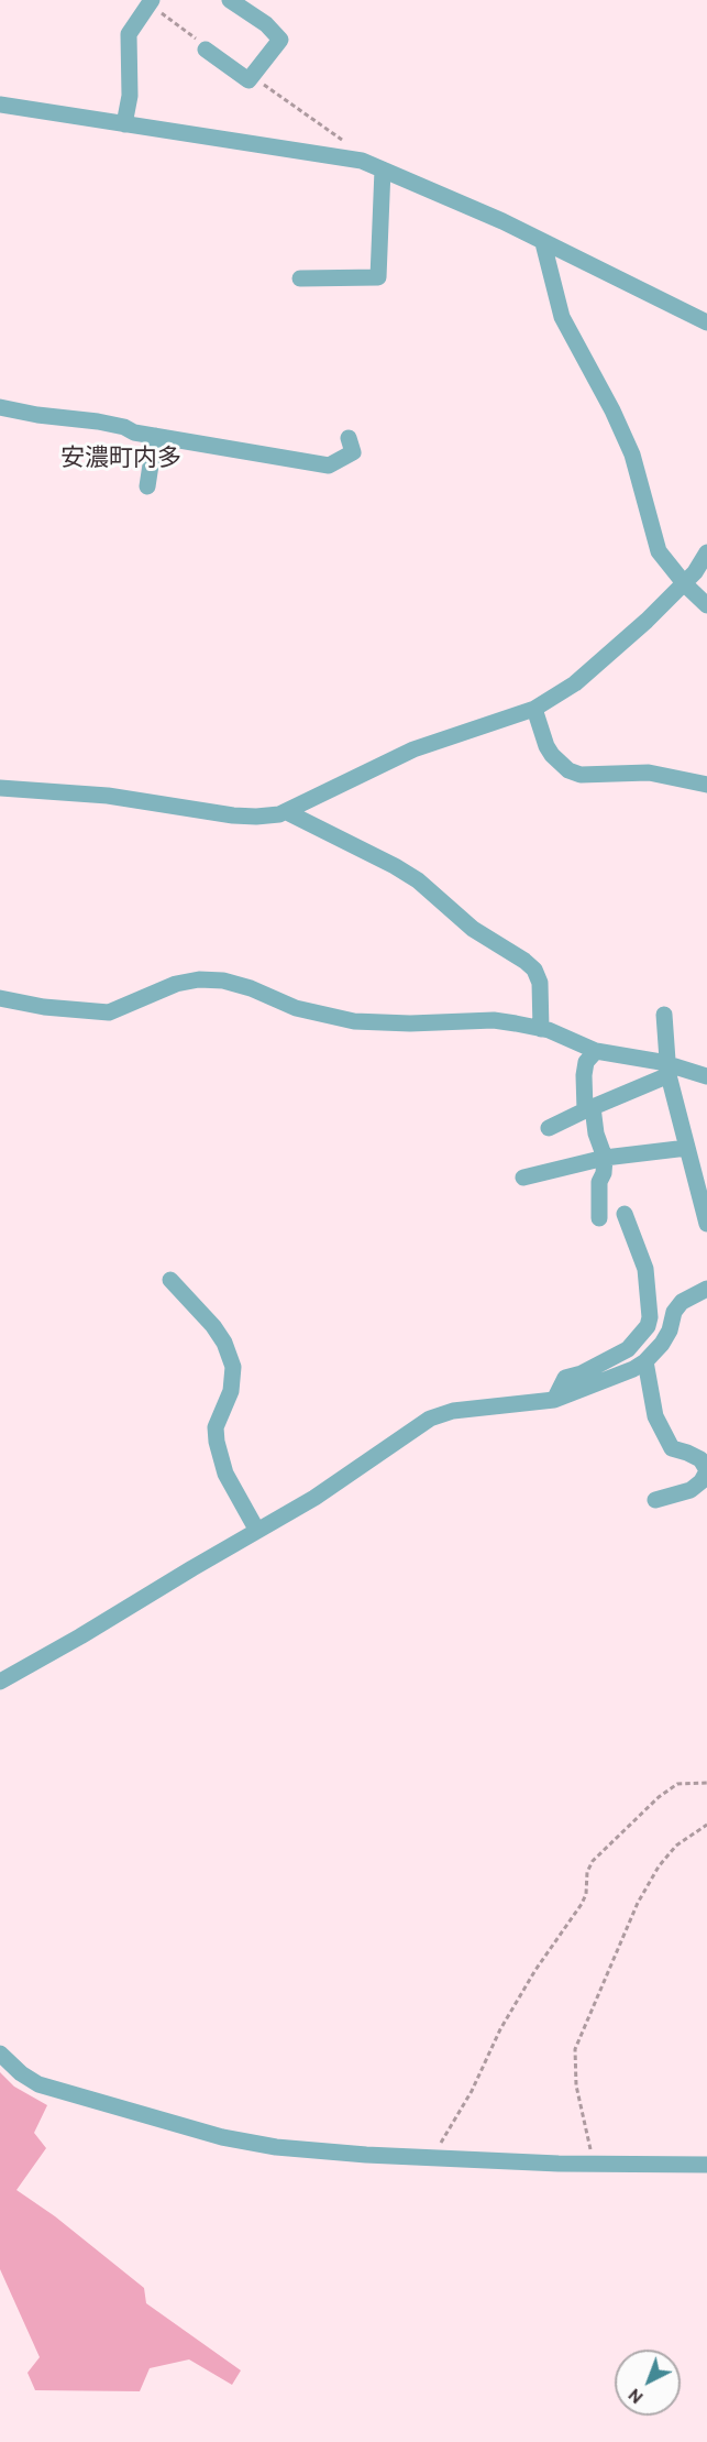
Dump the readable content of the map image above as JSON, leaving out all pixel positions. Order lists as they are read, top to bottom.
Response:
{
  "districts": ["安濃町内多"],
  "north": "bottom left"
}
